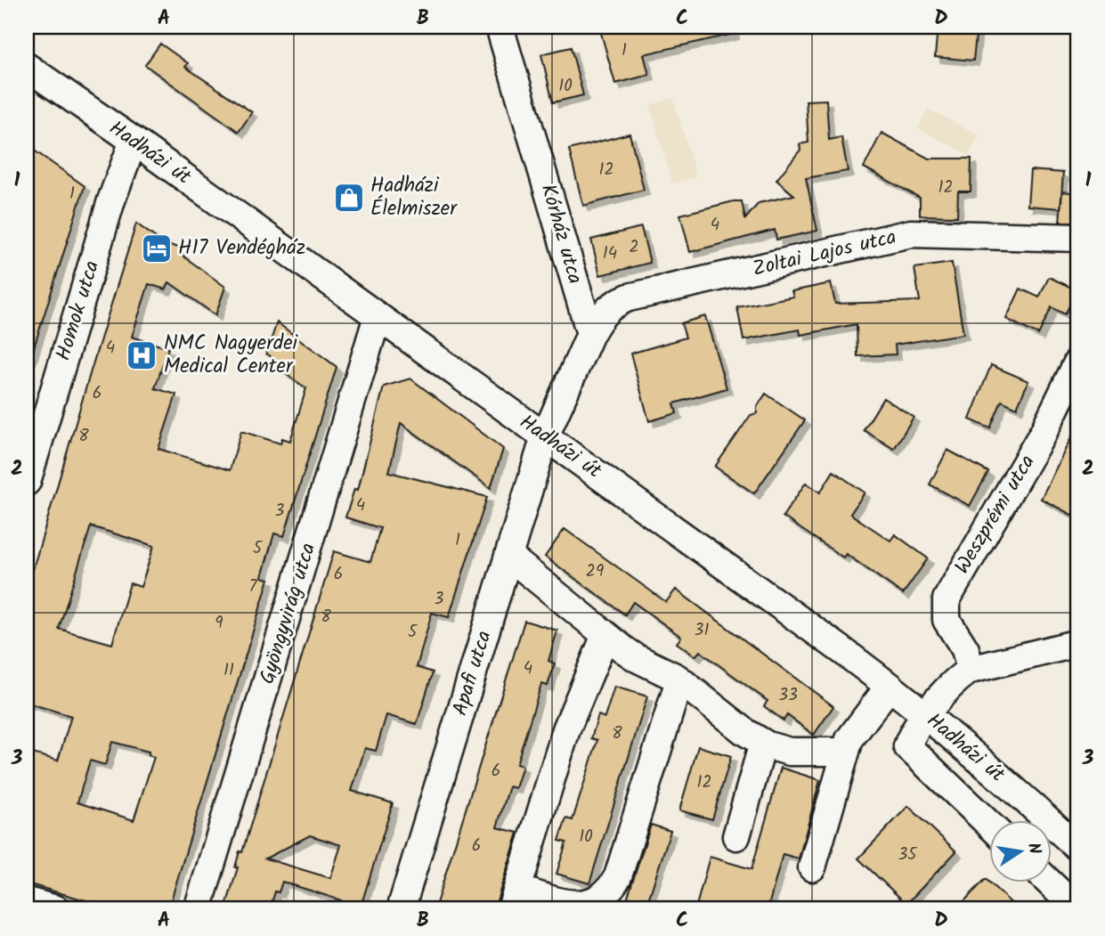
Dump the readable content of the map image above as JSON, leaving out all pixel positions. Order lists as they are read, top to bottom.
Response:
{
  "streets": {
    "street": [
      "Hadházi út",
      "Kórház utca",
      "Zoltai Lajos utca",
      "Homok utca",
      "Weszprémi utca",
      "Gyöngyvirág utca",
      "Apafi utca"
    ]
  },
  "crossings": [
    ["Hadházi út", "Homok utca"],
    ["Hadházi út", "Gyöngyvirág utca"],
    ["Hadházi út", "Apafi utca"],
    ["Kórház utca", "Zoltai Lajos utca"]
  ],
  "places": {
    "shop": ["Hadházi Élelmiszer"],
    "hotel": ["H17 Vendégház"],
    "hospital": ["NMC Nagyerdei Medical Center"]
  },
  "house_numbers": [
    "1",
    "10",
    "12",
    "12",
    "1",
    "4",
    "2",
    "14",
    "4",
    "6",
    "8",
    "4",
    "3",
    "1",
    "5",
    "29",
    "6",
    "7",
    "3",
    "8",
    "9",
    "31",
    "5",
    "4",
    "11",
    "33",
    "8",
    "6",
    "12",
    "10",
    "6",
    "35"
  ],
  "north": "right",
  "grid": {
    "columns": [
      "A",
      "B",
      "C",
      "D"
    ],
    "rows": ["1", "2", "3"]
  }
}
